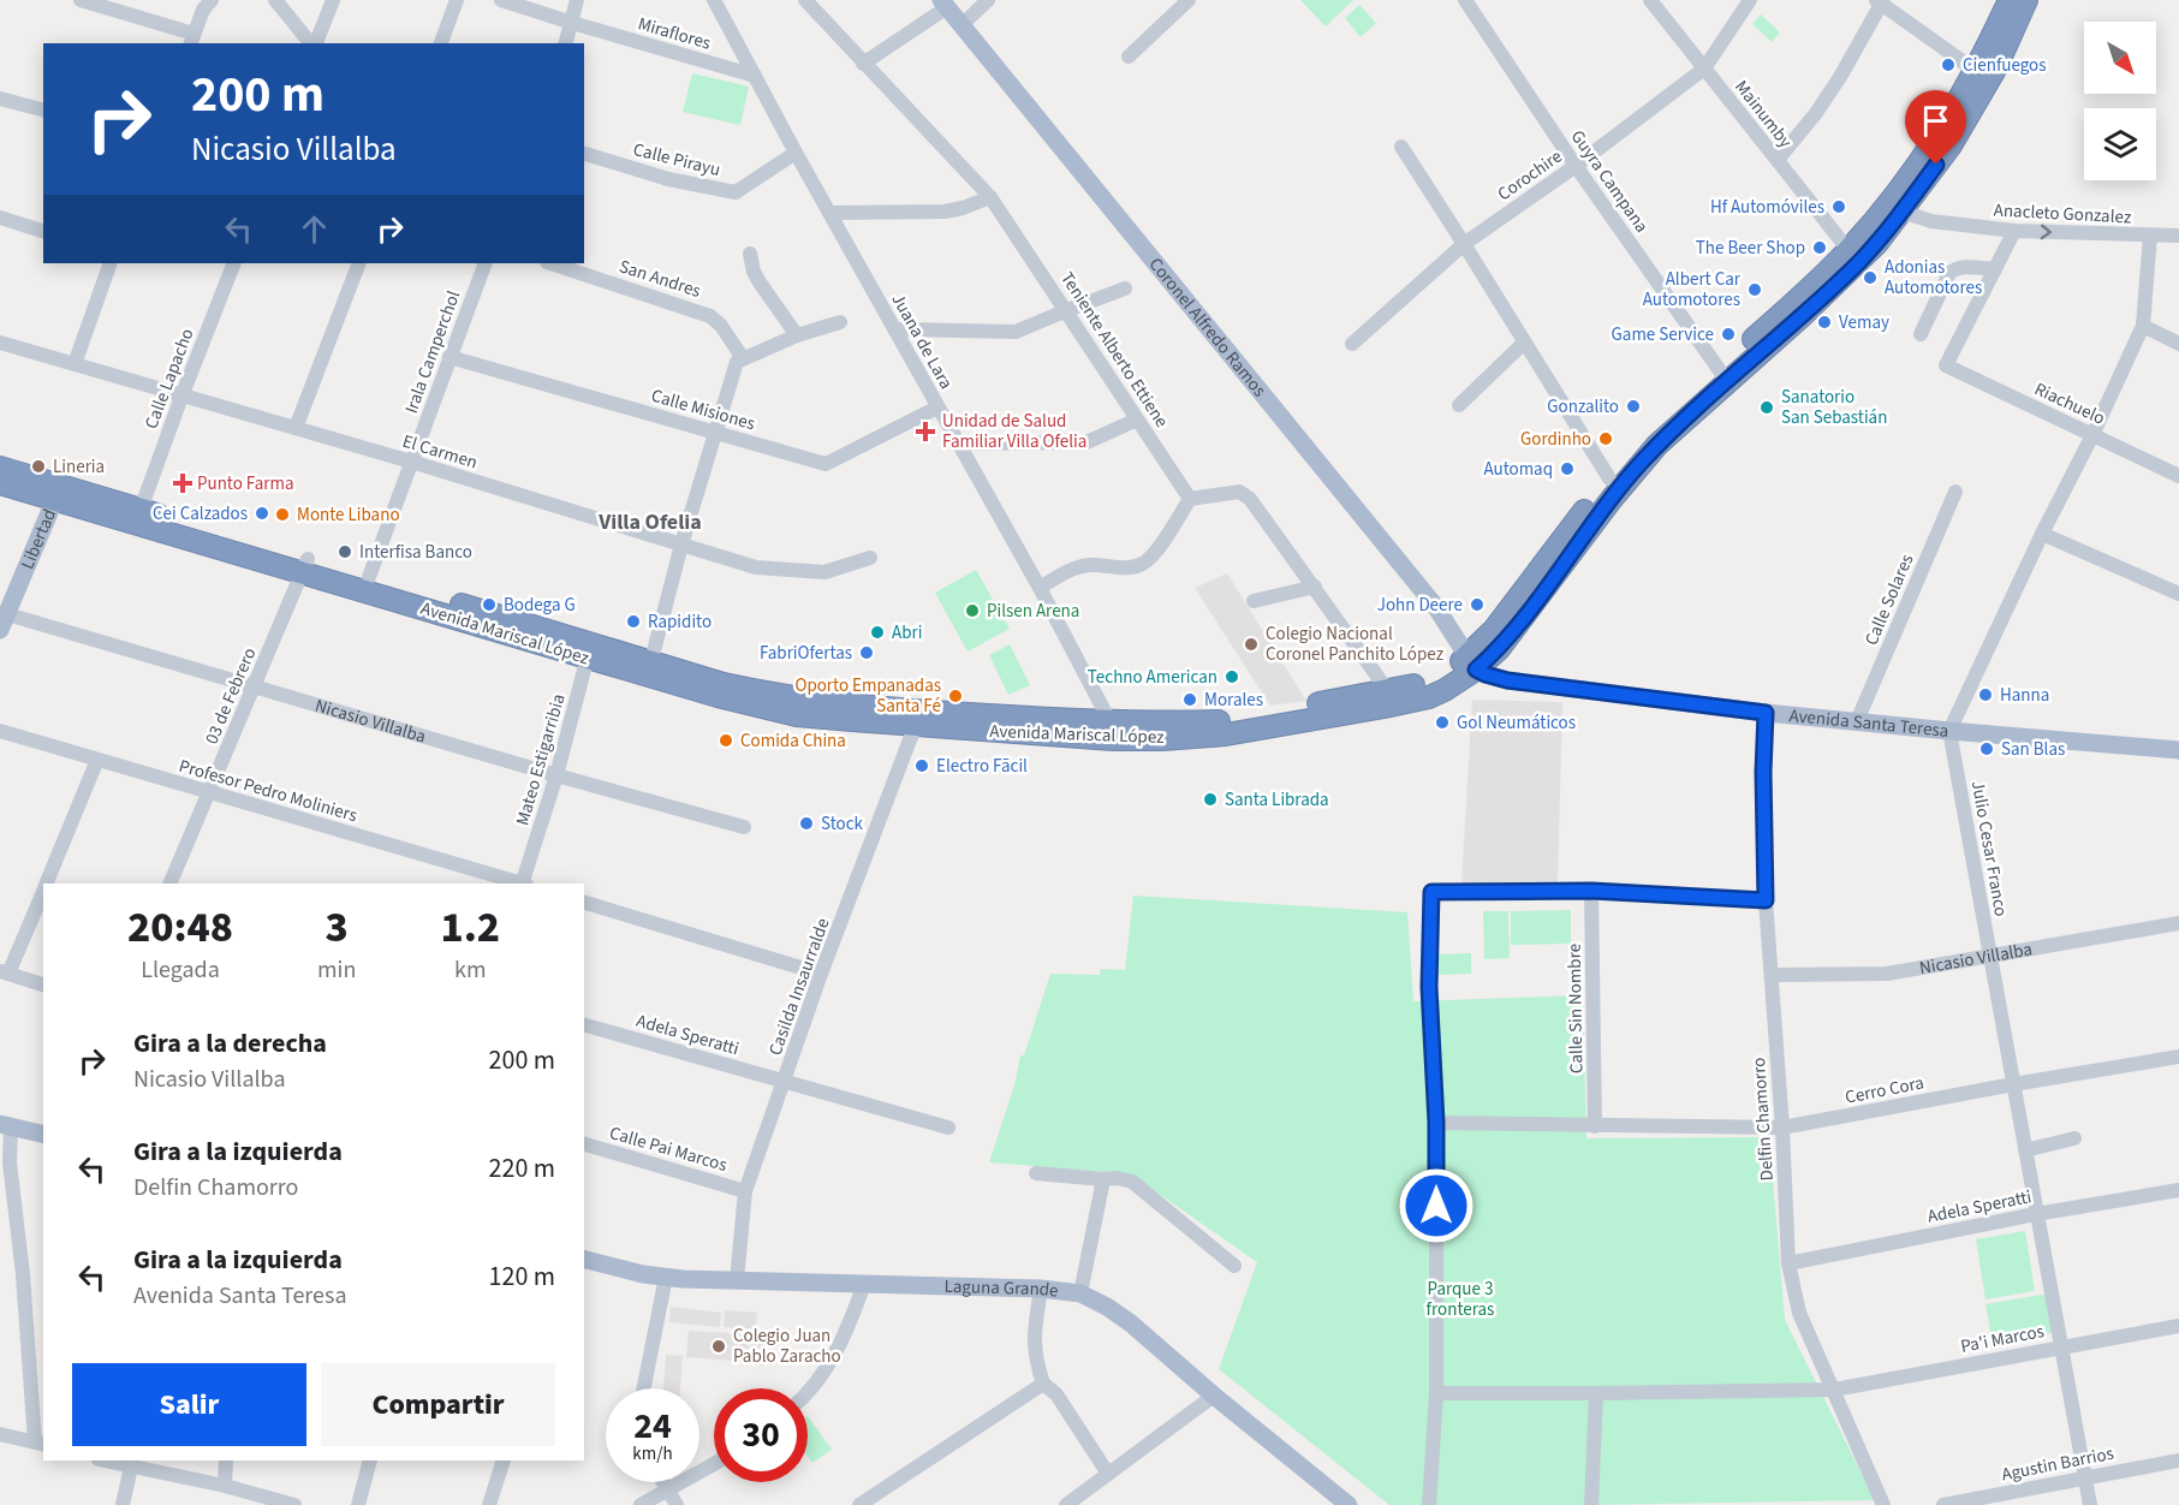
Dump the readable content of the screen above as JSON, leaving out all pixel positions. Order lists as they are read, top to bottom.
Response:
{
  "streets": {
    "highway": ["Avenida Mariscal López"],
    "main road": [
      "Coronel Alfredo Ramos",
      "Libertad",
      "Avenida Santa Teresa",
      "Laguna Grande"
    ],
    "street": [
      "Miraflores",
      "Mainumby",
      "Calle Pirayu",
      "Corochire",
      "Guyra Campana",
      "Anacleto Gonzalez",
      "San Andres",
      "Juana de Lara",
      "Teniente Alberto Ettiene",
      "Irala Camperchol",
      "Calle Lapacho",
      "Riachuelo",
      "Calle Misiones",
      "El Carmen",
      "Calle Solares",
      "03 de Febrero",
      "Nicasio Villalba",
      "Mateo Estigarribia",
      "Profesor Pedro Moliniers",
      "Julio Cesar Franco",
      "Casilda Insaurralde",
      "Calle Sin Nombre",
      "Adela Speratti",
      "Cerro Cora",
      "Delfin Chamorro",
      "Calle Pai Marcos",
      "Pa'i Marcos",
      "Agustin Barrios"
    ]
  },
  "crossings": [
    ["Miraflores", "Juana de Lara"],
    ["Mainumby", "Corochire"],
    ["Mainumby", "Avenida Mariscal López"],
    ["Calle Pirayu", "Juana de Lara"],
    ["Corochire", "Guyra Campana"],
    ["Guyra Campana", "Avenida Mariscal López"],
    ["Anacleto Gonzalez", "Avenida Mariscal López"],
    ["Coronel Alfredo Ramos", "Avenida Mariscal López"],
    ["Coronel Alfredo Ramos", "Avenida Santa Teresa"],
    ["Juana de Lara", "Calle Misiones"],
    ["Juana de Lara", "Avenida Mariscal López"],
    ["Irala Camperchol", "Calle Misiones"],
    ["Irala Camperchol", "El Carmen"],
    ["Irala Camperchol", "Avenida Mariscal López"],
    ["Calle Lapacho", "El Carmen"],
    ["Calle Lapacho", "Avenida Mariscal López"],
    ["Libertad", "Avenida Mariscal López"],
    ["Libertad", "Nicasio Villalba"],
    ["Calle Solares", "Avenida Santa Teresa"],
    ["Avenida Mariscal López", "03 de Febrero"],
    ["Avenida Mariscal López", "Avenida Santa Teresa"],
    ["Avenida Mariscal López", "Mateo Estigarribia"],
    ["Avenida Mariscal López", "Casilda Insaurralde"],
    ["03 de Febrero", "Nicasio Villalba"],
    ["03 de Febrero", "Profesor Pedro Moliniers"],
    ["Nicasio Villalba", "Mateo Estigarribia"],
    ["Nicasio Villalba", "Julio Cesar Franco"],
    ["Nicasio Villalba", "Delfin Chamorro"],
    ["Avenida Santa Teresa", "Julio Cesar Franco"],
    ["Avenida Santa Teresa", "Delfin Chamorro"],
    ["Julio Cesar Franco", "Adela Speratti"],
    ["Julio Cesar Franco", "Cerro Cora"],
    ["Julio Cesar Franco", "Pa'i Marcos"],
    ["Julio Cesar Franco", "Agustin Barrios"],
    ["Casilda Insaurralde", "Adela Speratti"],
    ["Casilda Insaurralde", "Calle Pai Marcos"],
    ["Casilda Insaurralde", "Laguna Grande"],
    ["Calle Sin Nombre", "Cerro Cora"],
    ["Adela Speratti", "Delfin Chamorro"],
    ["Cerro Cora", "Delfin Chamorro"],
    ["Delfin Chamorro", "Pa'i Marcos"]
  ],
  "one_way": ["Anacleto Gonzalez"],
  "districts": ["Villa Ofelia"],
  "parks": ["Parque 3 fronteras"],
  "places": {
    "other": [
      "Cienfuegos",
      "Hf Automóviles",
      "The Beer Shop",
      "Adonias Automotores",
      "Albert Car Automotores",
      "Vemay",
      "Game Service",
      "Gonzalito",
      "Sanatorio San Sebastián",
      "Gordinho",
      "Lineria",
      "Automaq",
      "Cei Calzados",
      "Monte Libano",
      "Interfisa Banco",
      "Bodega G",
      "John Deere",
      "Pilsen Arena",
      "Rapidito",
      "Abri",
      "Colegio Nacional Coronel Panchito López",
      "FabriOfertas",
      "Techno American",
      "Hanna",
      "Oporto Empanadas Santa Fé",
      "Morales",
      "Gol Neumáticos",
      "Comida China",
      "San Blas",
      "Electro Fãcil",
      "Santa Librada",
      "Stock",
      "Colegio Juan Pablo Zaracho"
    ],
    "health": ["Unidad de Salud Familiar Villa Ofelia", "Punto Farma"]
  },
  "north": "bottom right",
  "page": {
    "turn": ["200 m", "Nicasio Villalba"],
    "eta": [
      "20:48",
      "Llegada",
      "3",
      "min",
      "1.2",
      "km"
    ],
    "list": [
      {
        "name": "Gira a la derecha",
        "note": "Nicasio Villalba",
        "value": "200 m"
      },
      {
        "name": "Gira a la izquierda",
        "note": "Delfin Chamorro",
        "value": "220 m"
      },
      {
        "name": "Gira a la izquierda",
        "note": "Avenida Santa Teresa",
        "value": "120 m"
      }
    ],
    "buttons": ["Salir", "Compartir"],
    "speed": "24 km/h",
    "limit": "30"
  }
}
